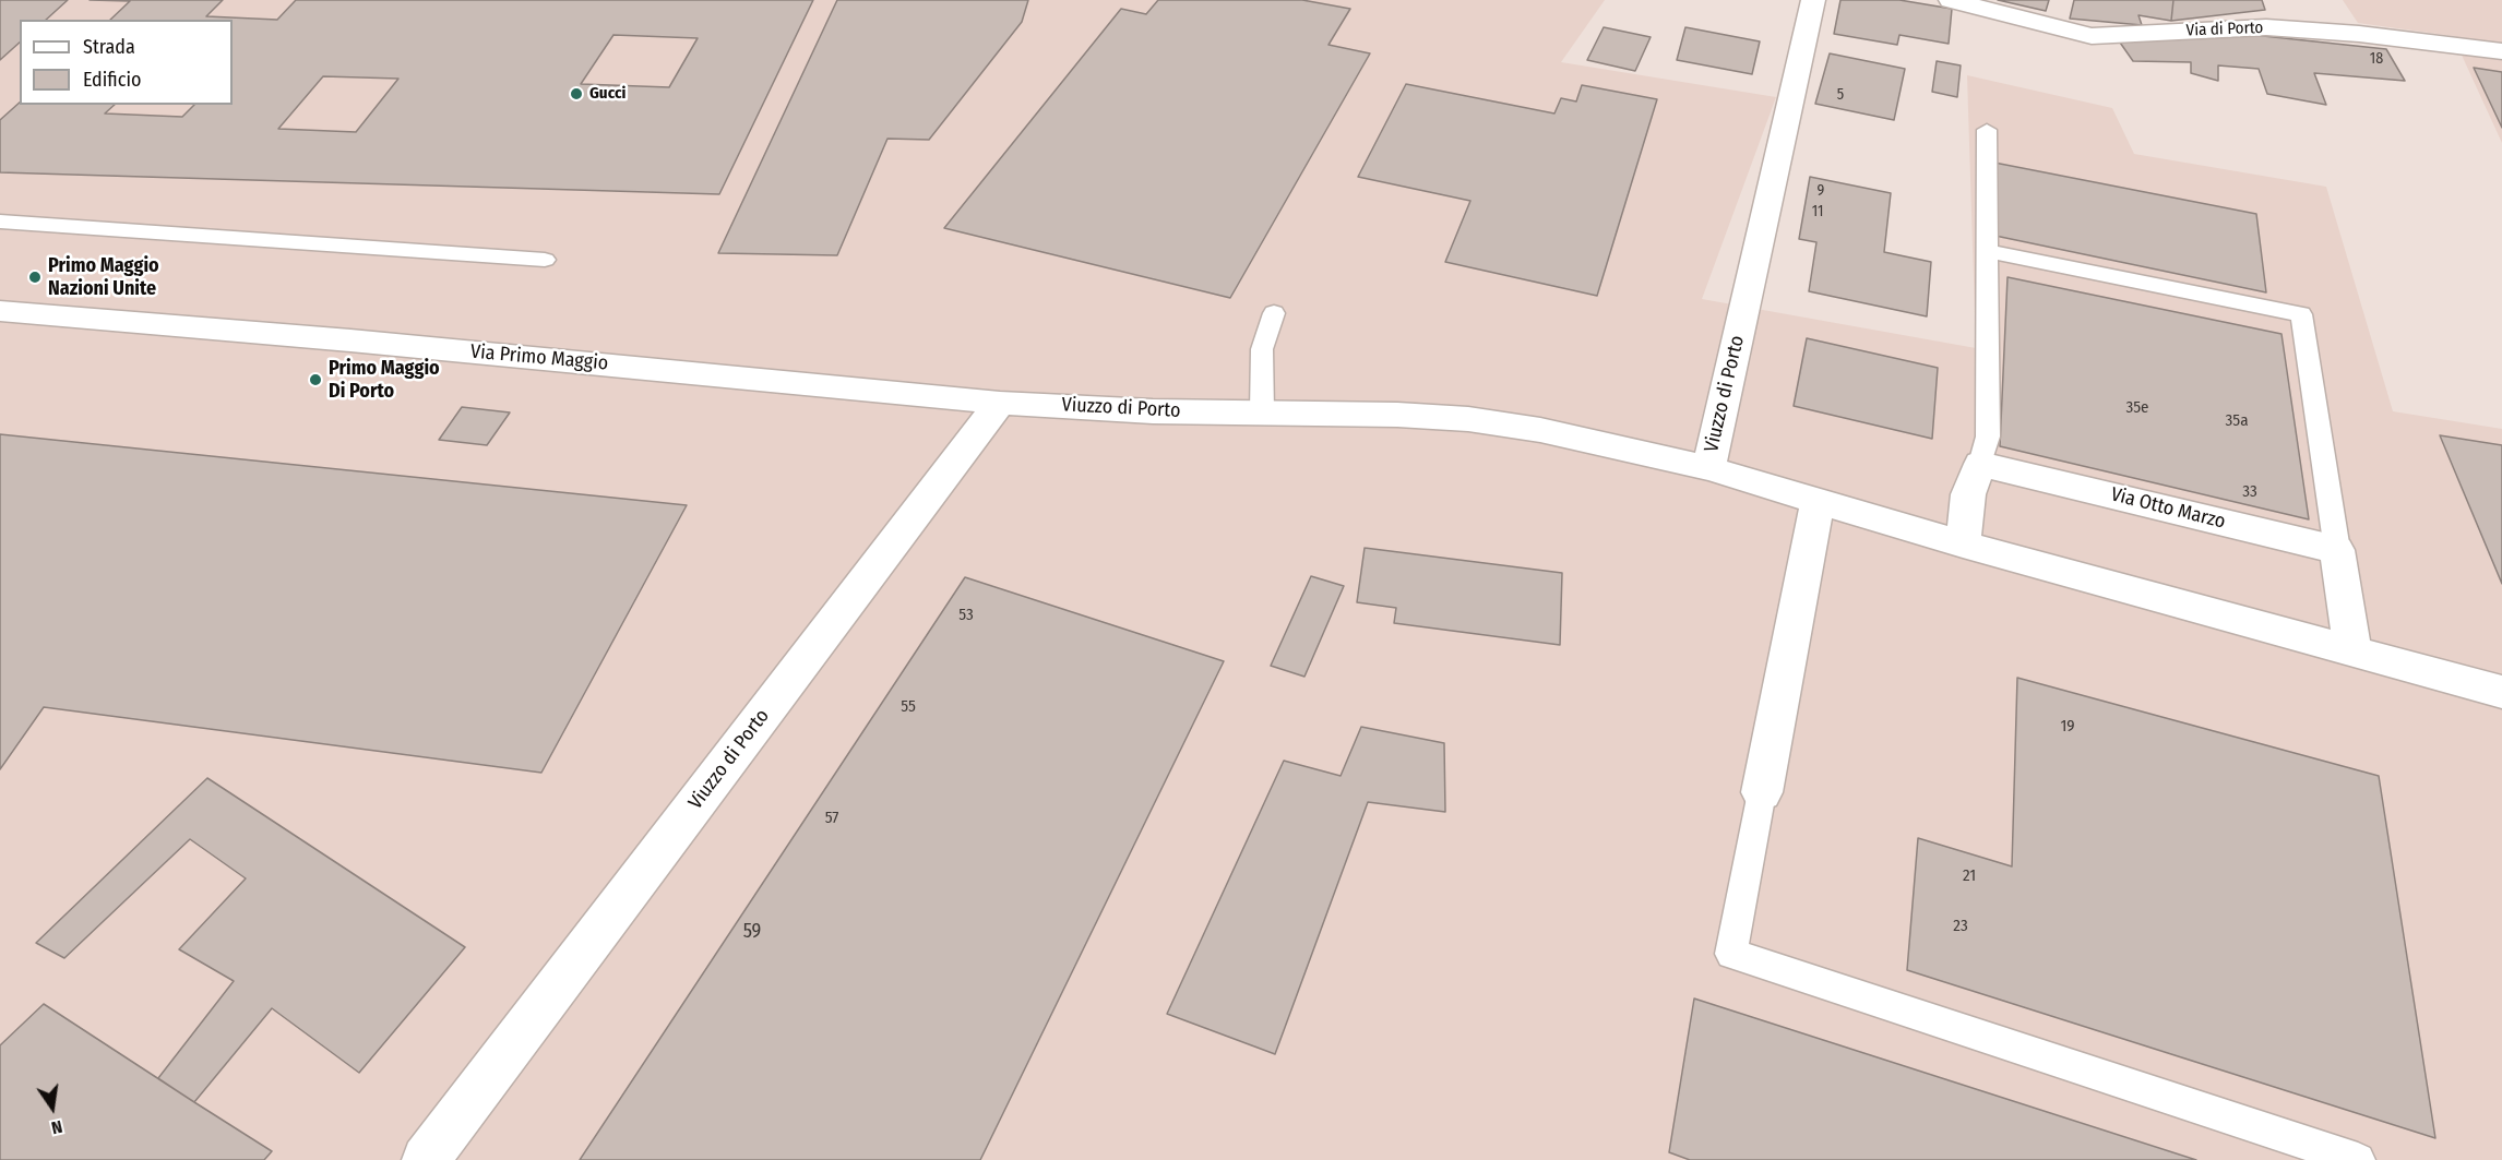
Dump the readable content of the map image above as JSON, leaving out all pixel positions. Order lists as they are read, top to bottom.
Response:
{
  "streets": {
    "street": [
      "Via di Porto",
      "Via Primo Maggio",
      "Viuzzo di Porto",
      "Via Otto Marzo"
    ]
  },
  "crossings": [
    ["Via Primo Maggio", "Viuzzo di Porto"]
  ],
  "places": ["Gucci", "Primo Maggio Nazioni Unite", "Primo Maggio Di Porto"],
  "house_numbers": [
    "18",
    "5",
    "9",
    "11",
    "35e",
    "35a",
    "33",
    "53",
    "55",
    "19",
    "57",
    "21",
    "23",
    "59"
  ],
  "legend": ["Strada", "Edificio"],
  "north": "bottom"
}
